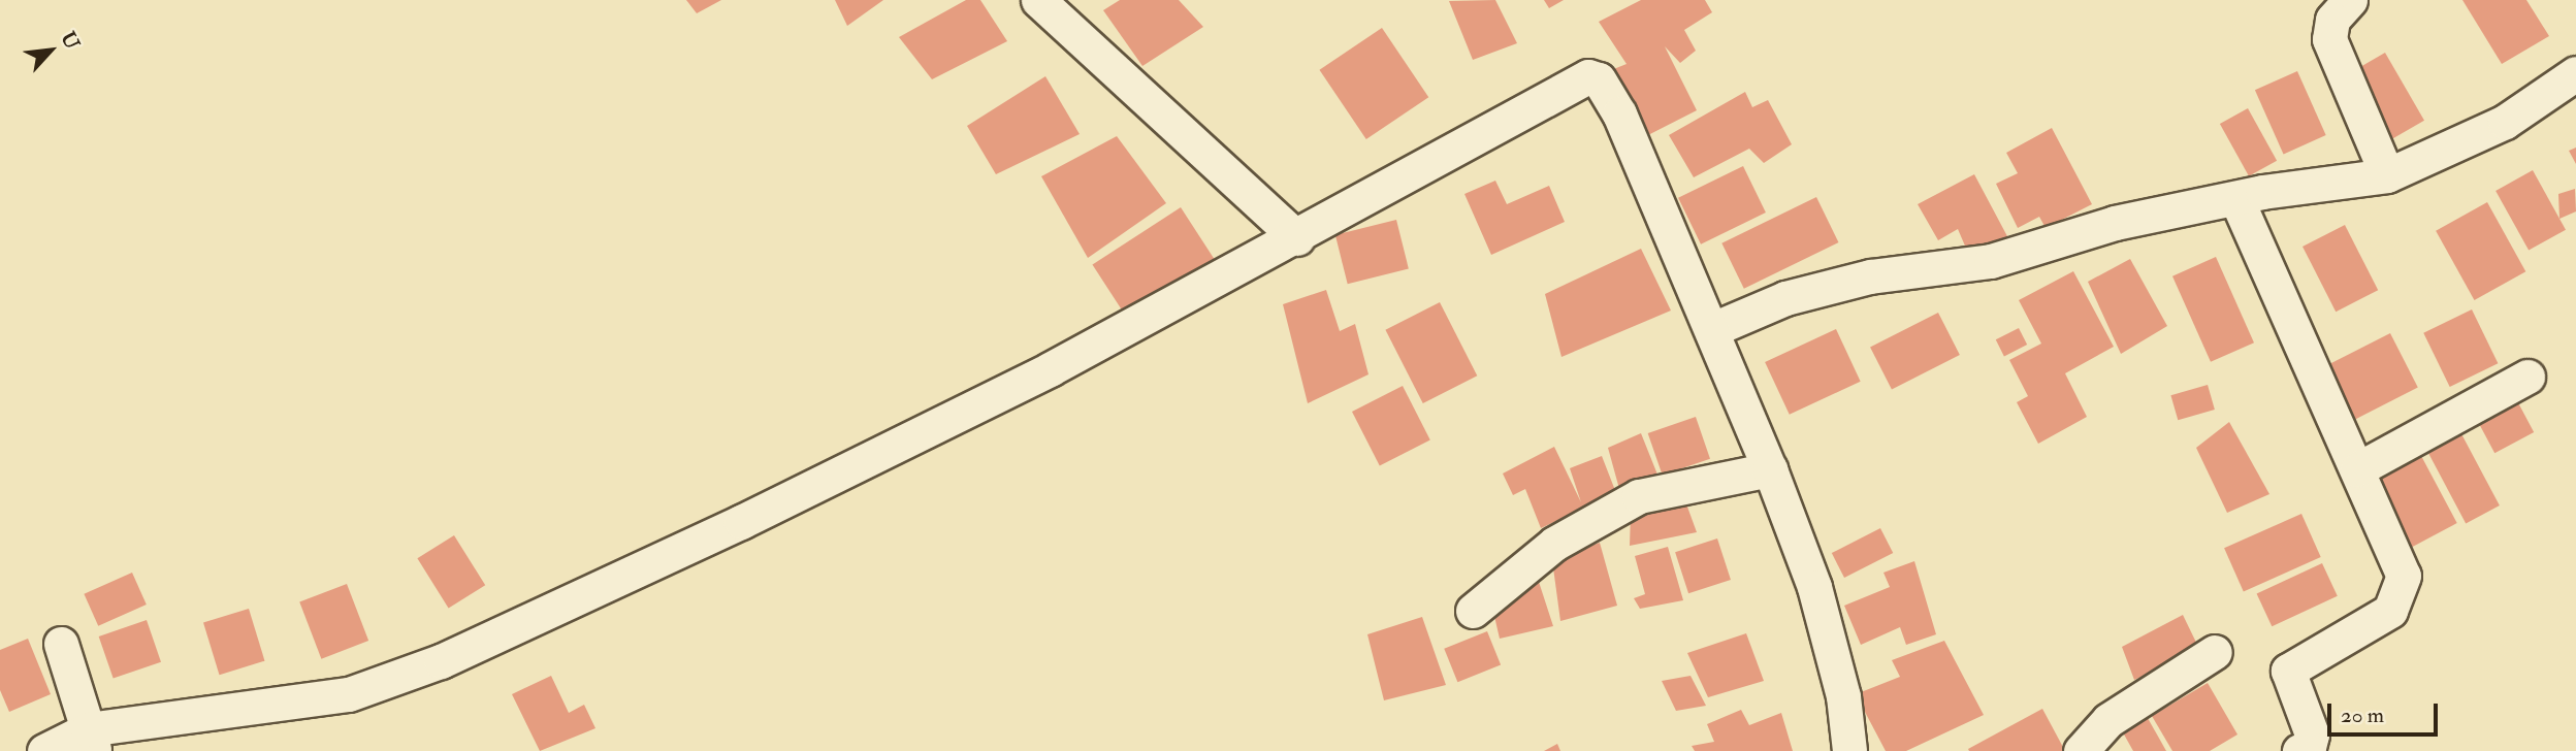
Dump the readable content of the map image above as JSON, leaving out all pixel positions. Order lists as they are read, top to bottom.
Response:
{
  "scale_bar": "20 m",
  "north": "top right"
}
